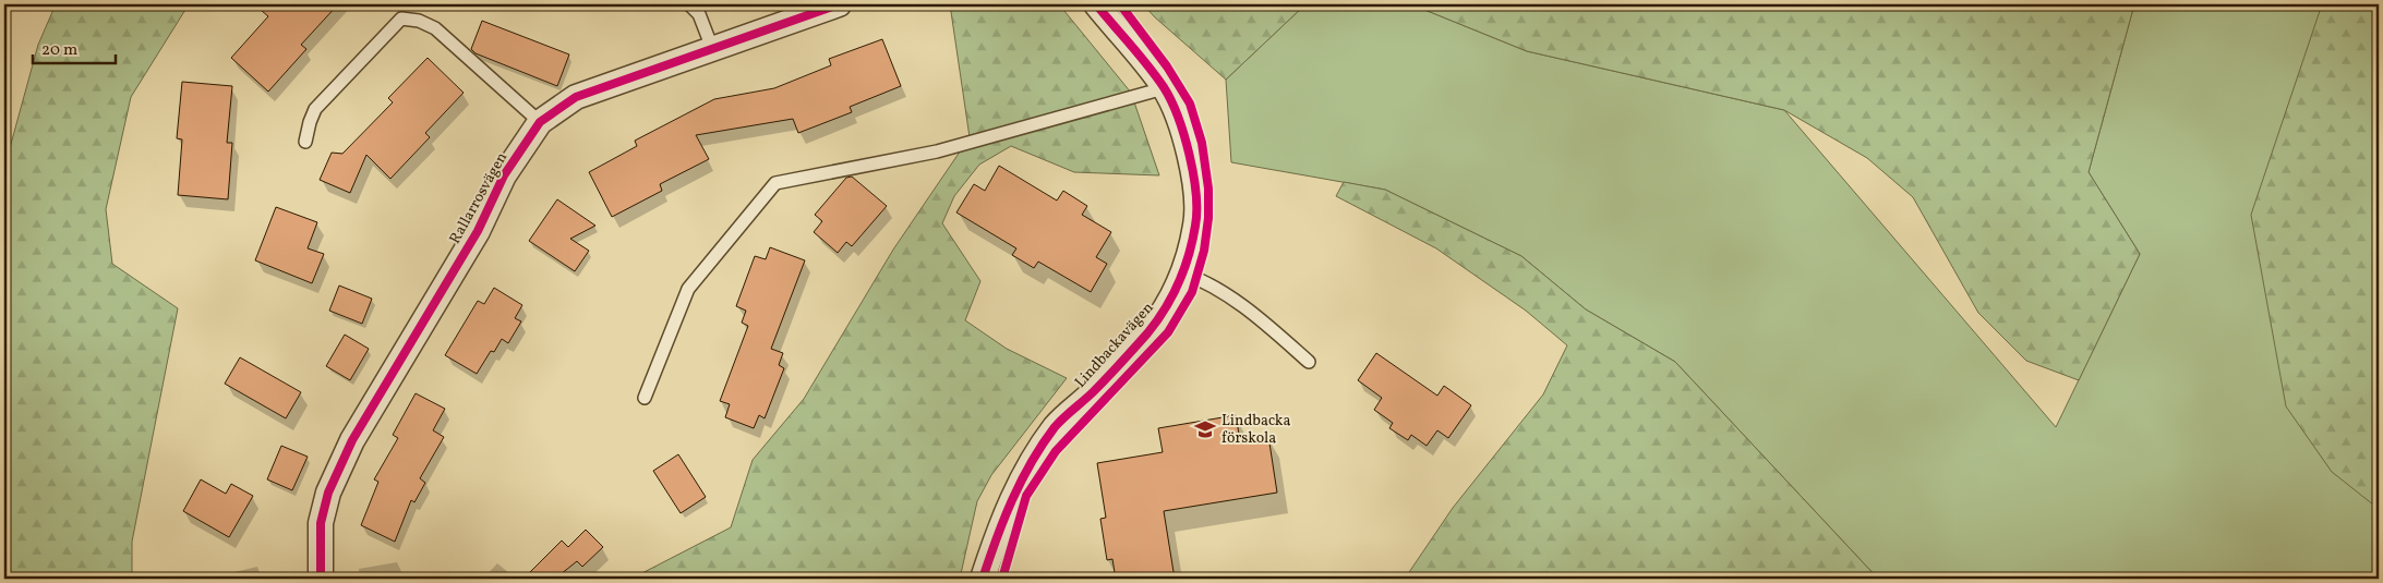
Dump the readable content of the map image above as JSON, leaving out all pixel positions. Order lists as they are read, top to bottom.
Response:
{
  "streets": {
    "street": ["Rallarrosvägen", "Lindbackavägen"]
  },
  "places": {
    "school or university": ["Lindbacka förskola"]
  },
  "scale_bar": "20 m"
}
